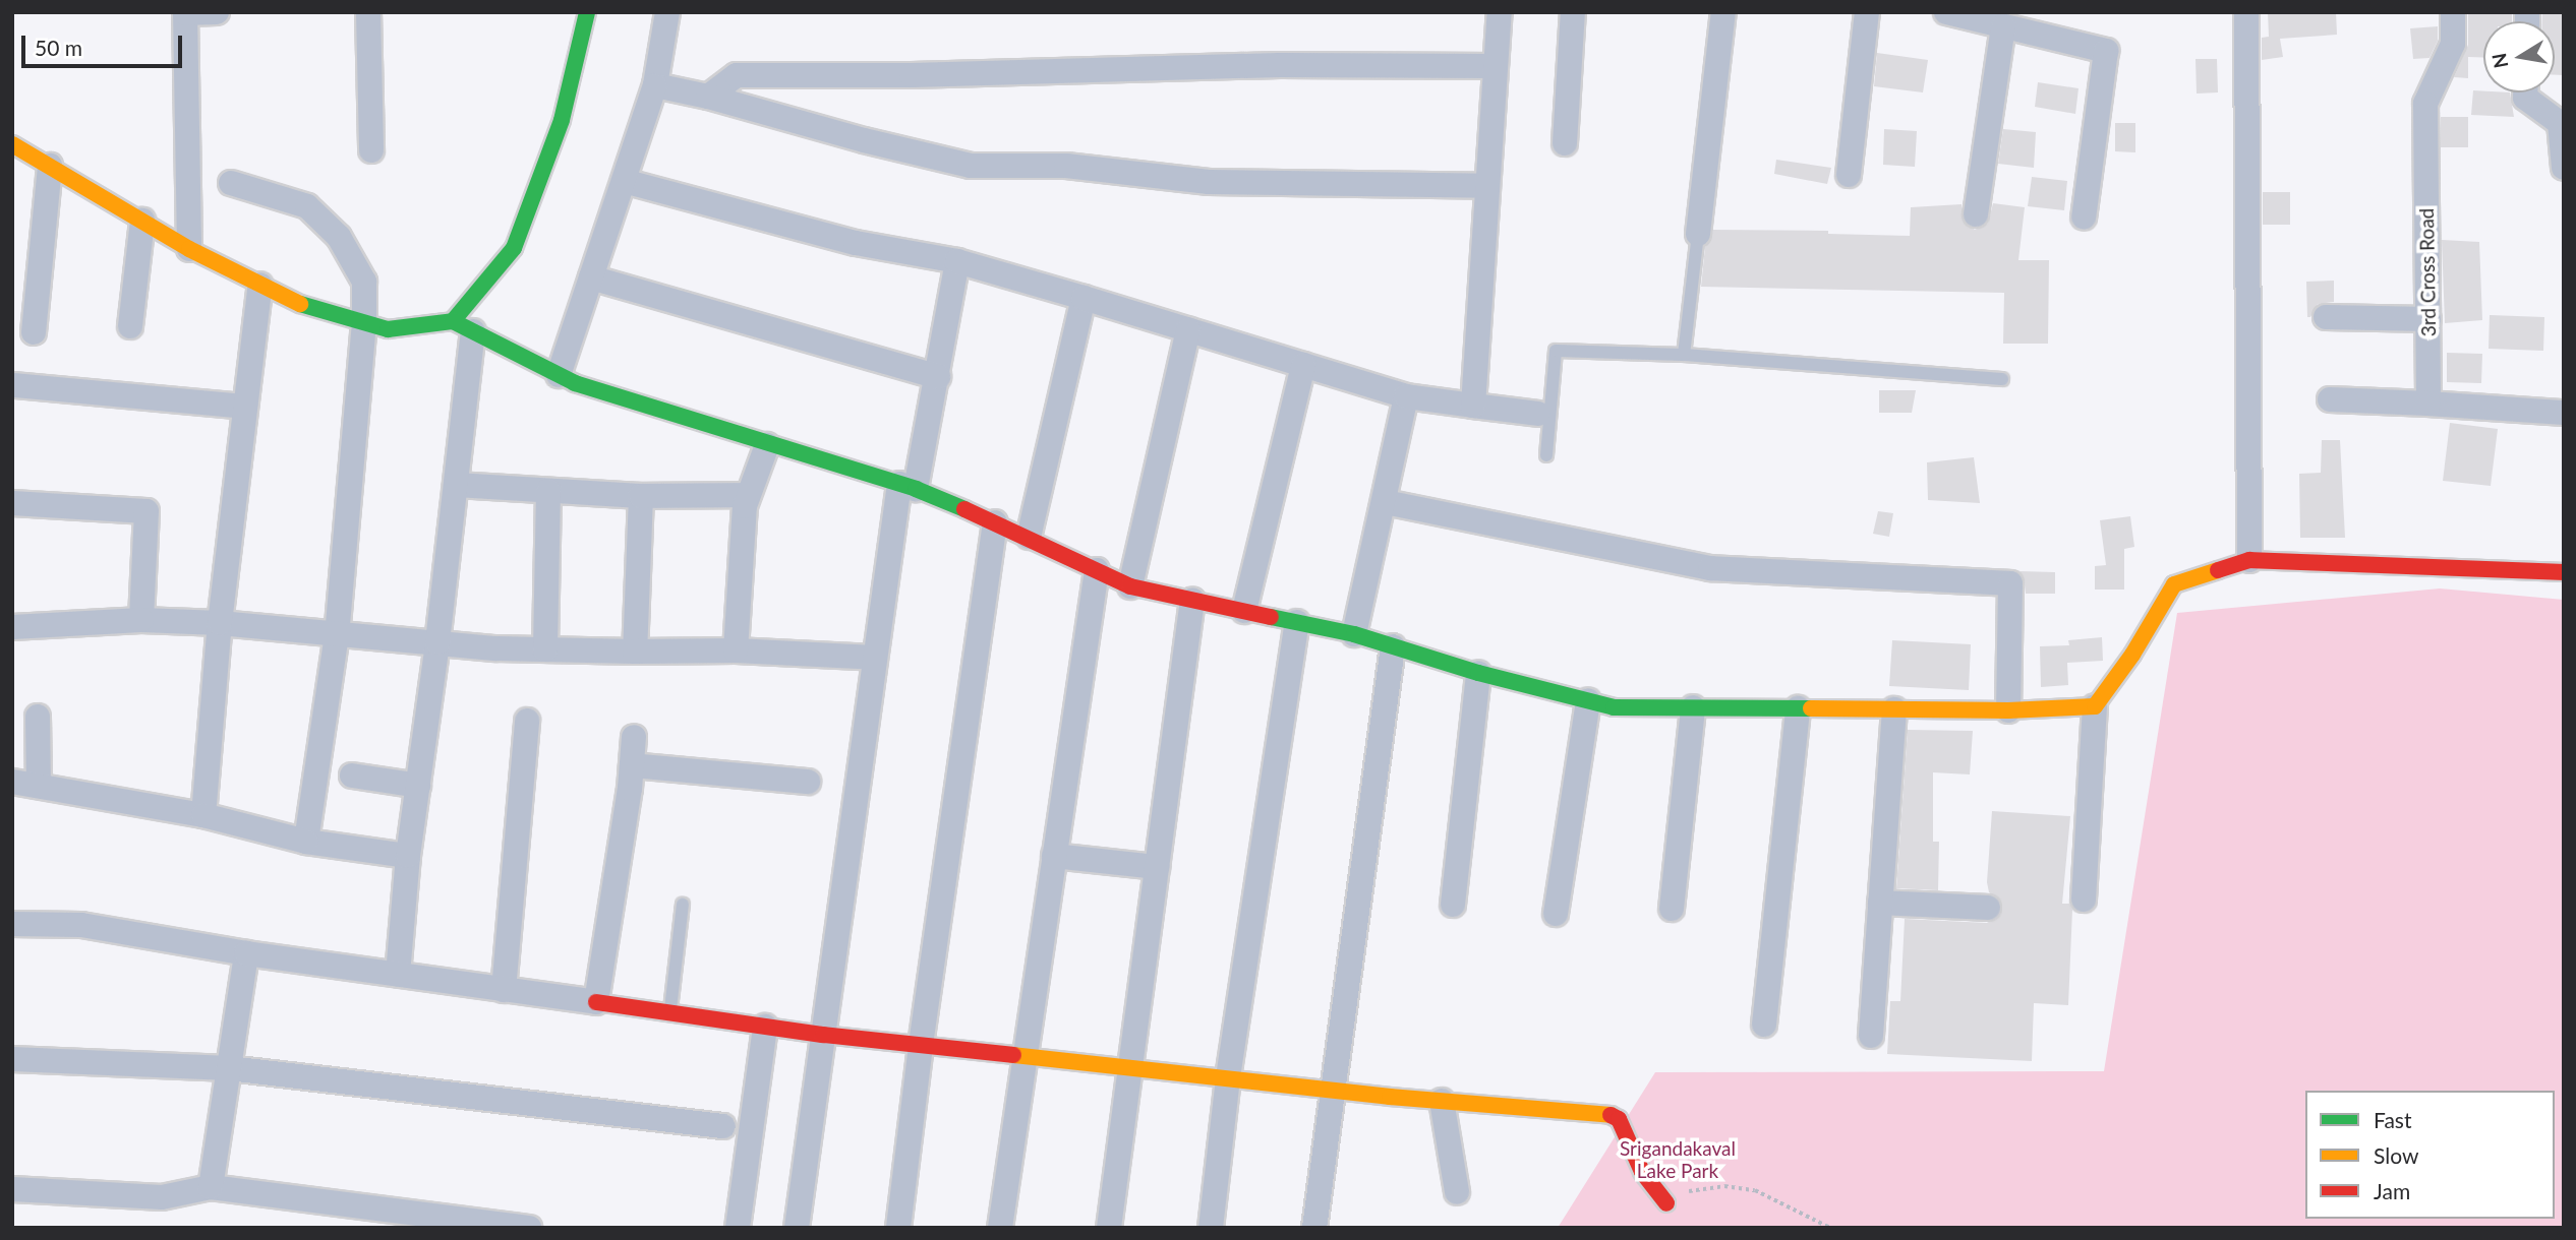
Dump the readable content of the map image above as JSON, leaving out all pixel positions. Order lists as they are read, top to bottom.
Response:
{
  "streets": {
    "street": ["3rd Cross Road"]
  },
  "parks": ["Srigandakaval Lake Park"],
  "legend": ["Fast", "Slow", "Jam"],
  "scale_bar": "50 m",
  "north": "left"
}
